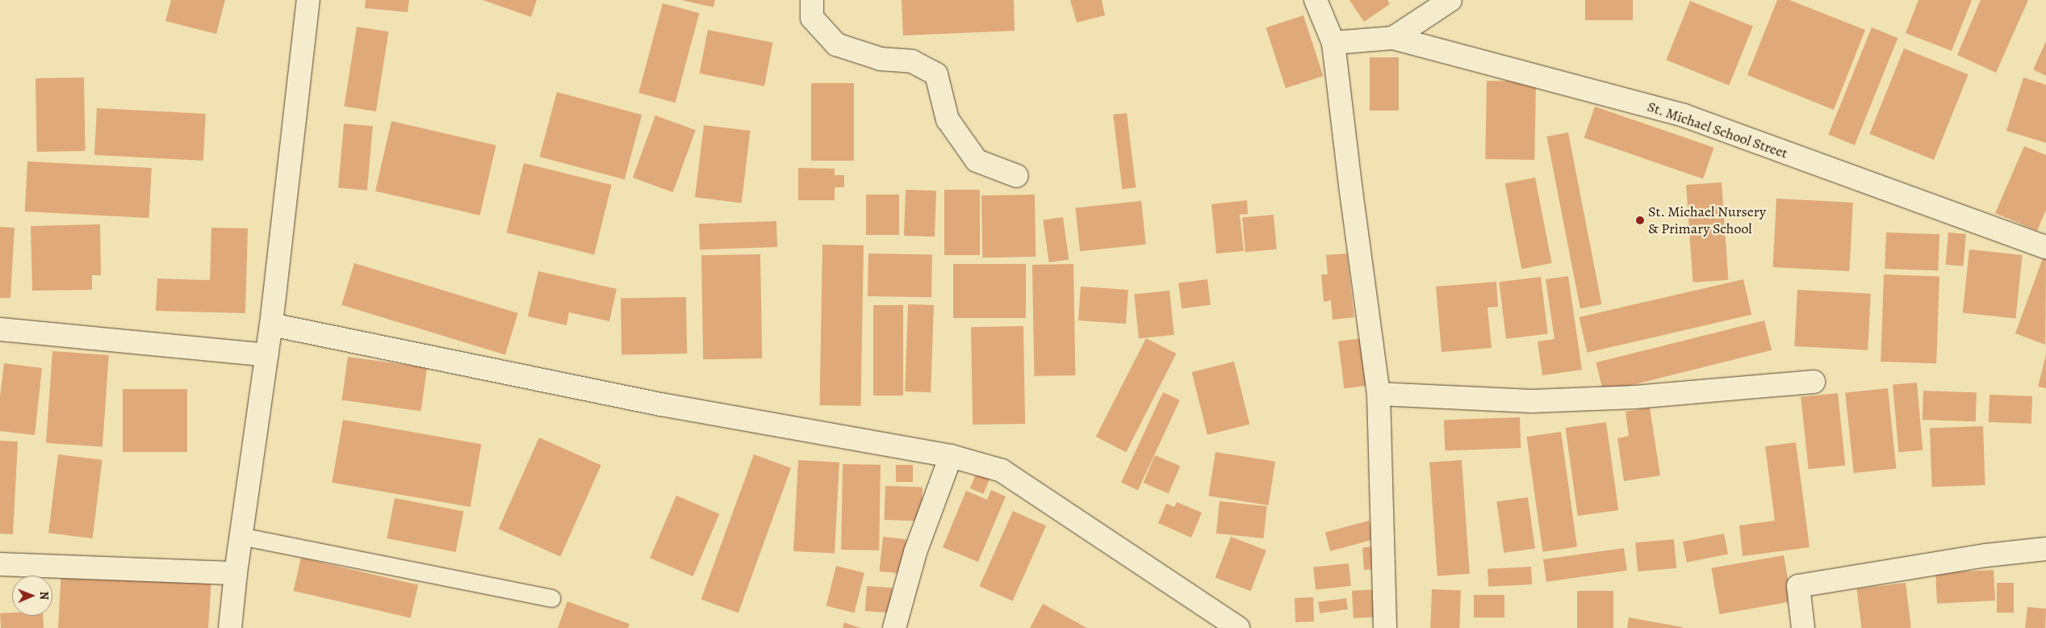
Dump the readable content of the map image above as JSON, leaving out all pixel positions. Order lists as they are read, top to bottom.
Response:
{
  "streets": {
    "street": ["St. Michael School Street"]
  },
  "places": ["St. Michael Nursery & Primary School"],
  "north": "right"
}
